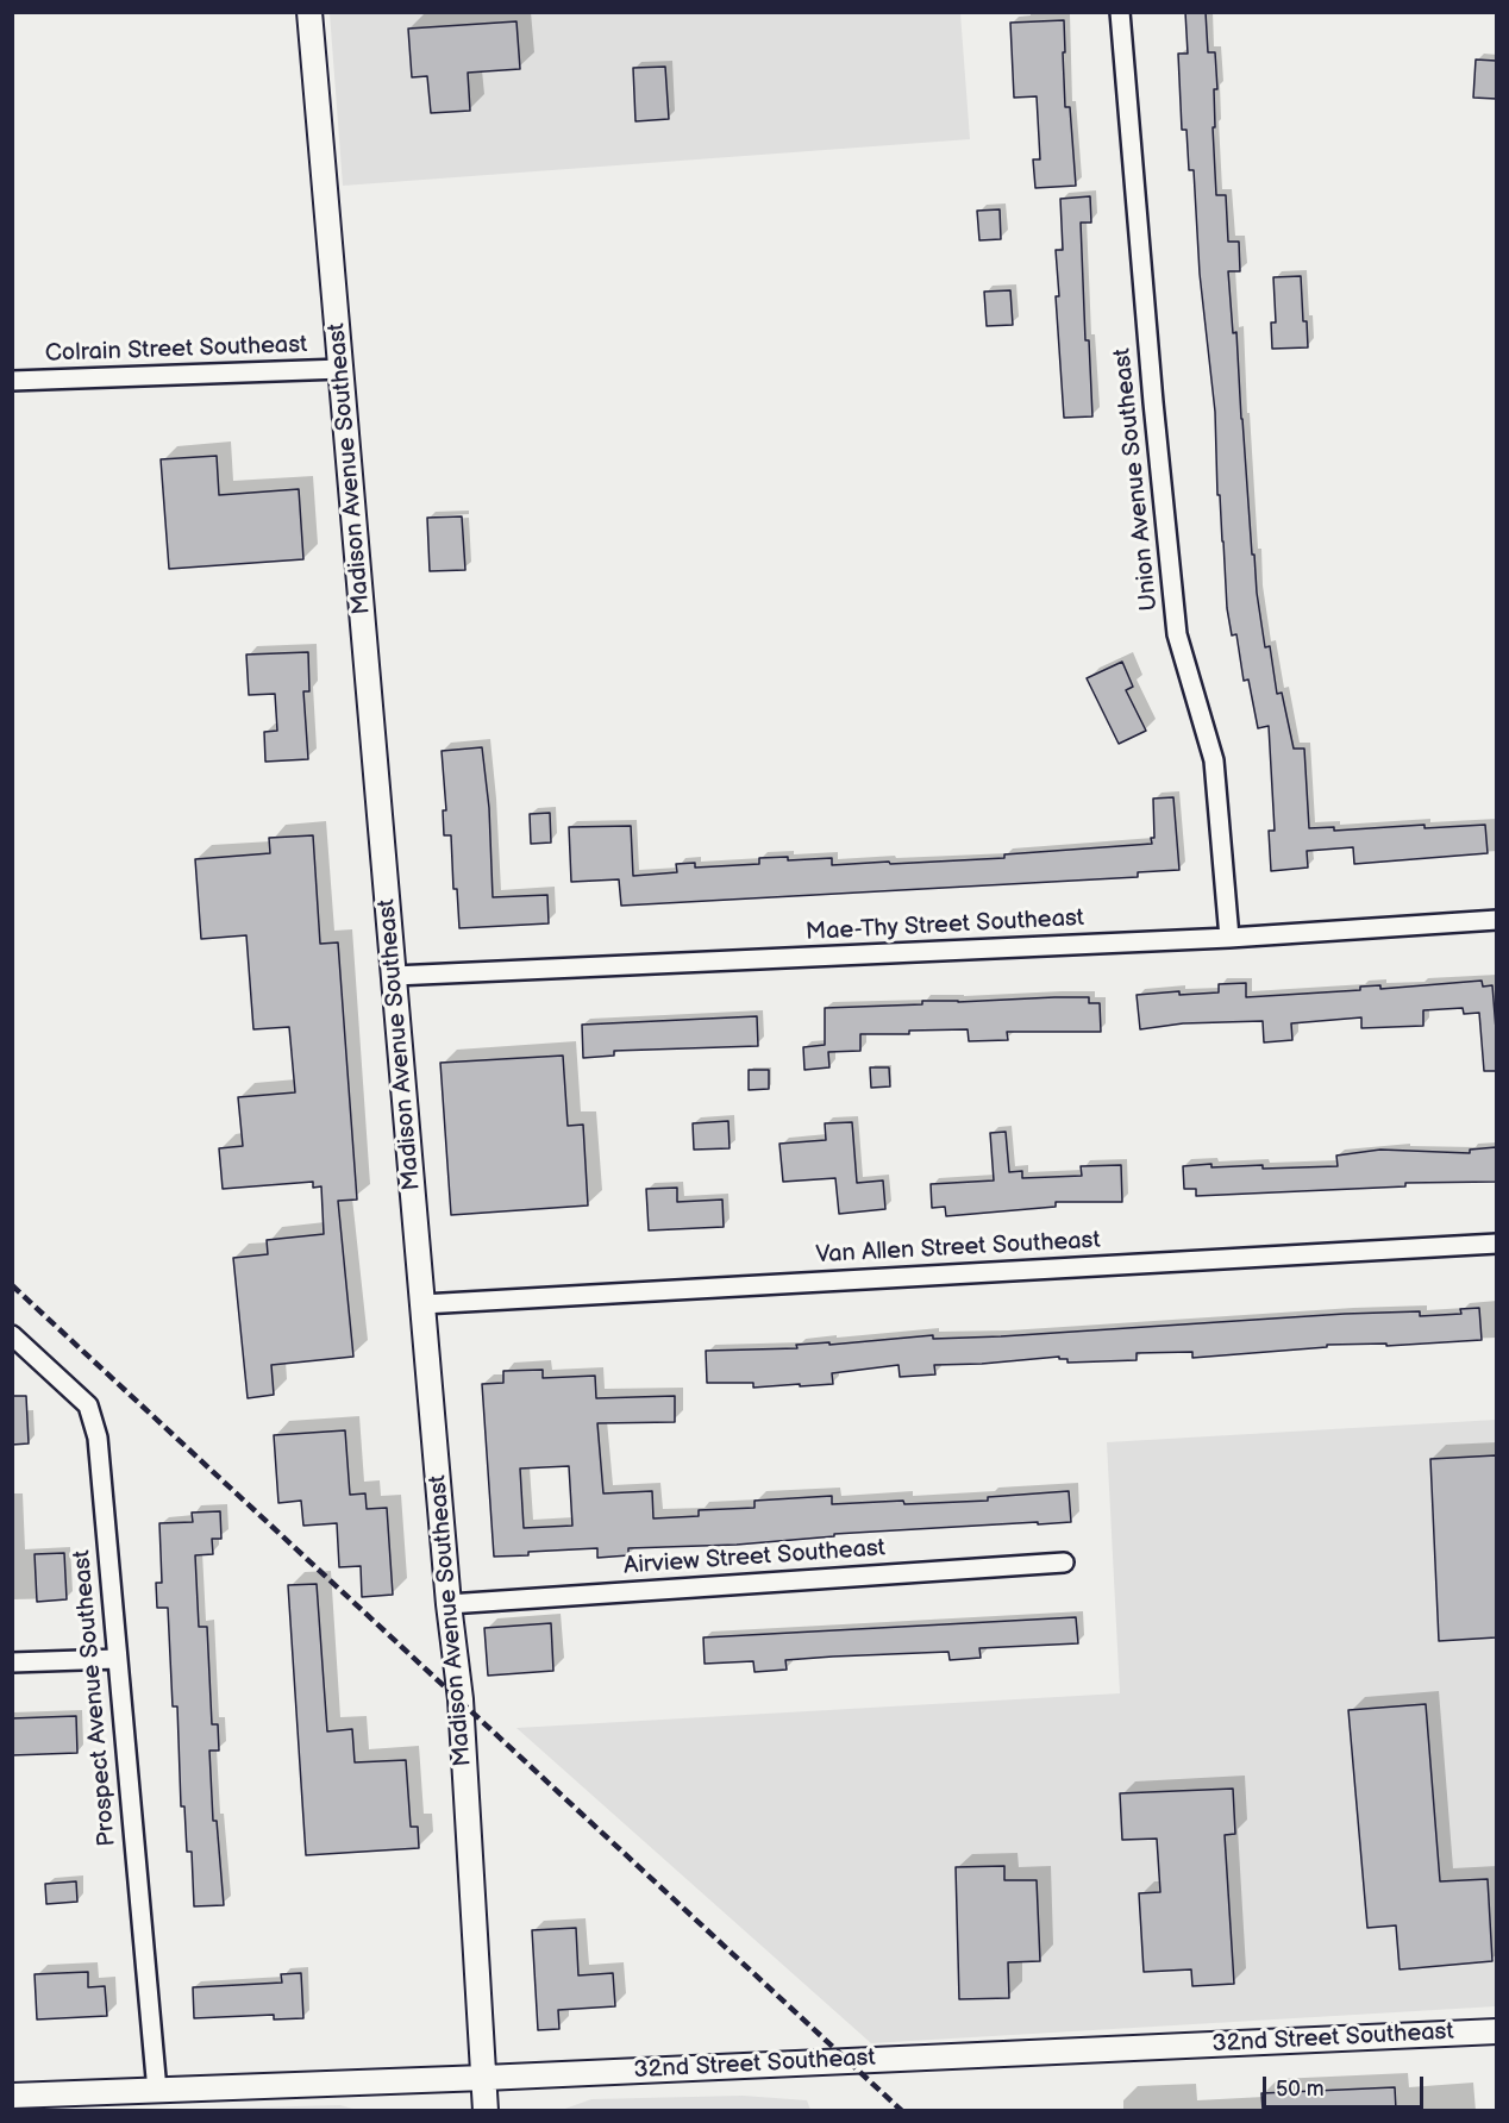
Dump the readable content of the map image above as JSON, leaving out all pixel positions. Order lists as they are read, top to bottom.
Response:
{
  "streets": {
    "street": [
      "Colrain Street Southeast",
      "Madison Avenue Southeast",
      "Union Avenue Southeast",
      "Mae-Thy Street Southeast",
      "Van Allen Street Southeast",
      "Airview Street Southeast",
      "Prospect Avenue Southeast",
      "32nd Street Southeast"
    ]
  },
  "crossings": [
    ["Colrain Street Southeast", "Madison Avenue Southeast"],
    ["Madison Avenue Southeast", "Mae-Thy Street Southeast"],
    ["Madison Avenue Southeast", "Van Allen Street Southeast"],
    ["Madison Avenue Southeast", "Airview Street Southeast"],
    ["Madison Avenue Southeast", "32nd Street Southeast"],
    ["Union Avenue Southeast", "Mae-Thy Street Southeast"],
    ["Prospect Avenue Southeast", "32nd Street Southeast"]
  ],
  "scale_bar": "50 m"
}
